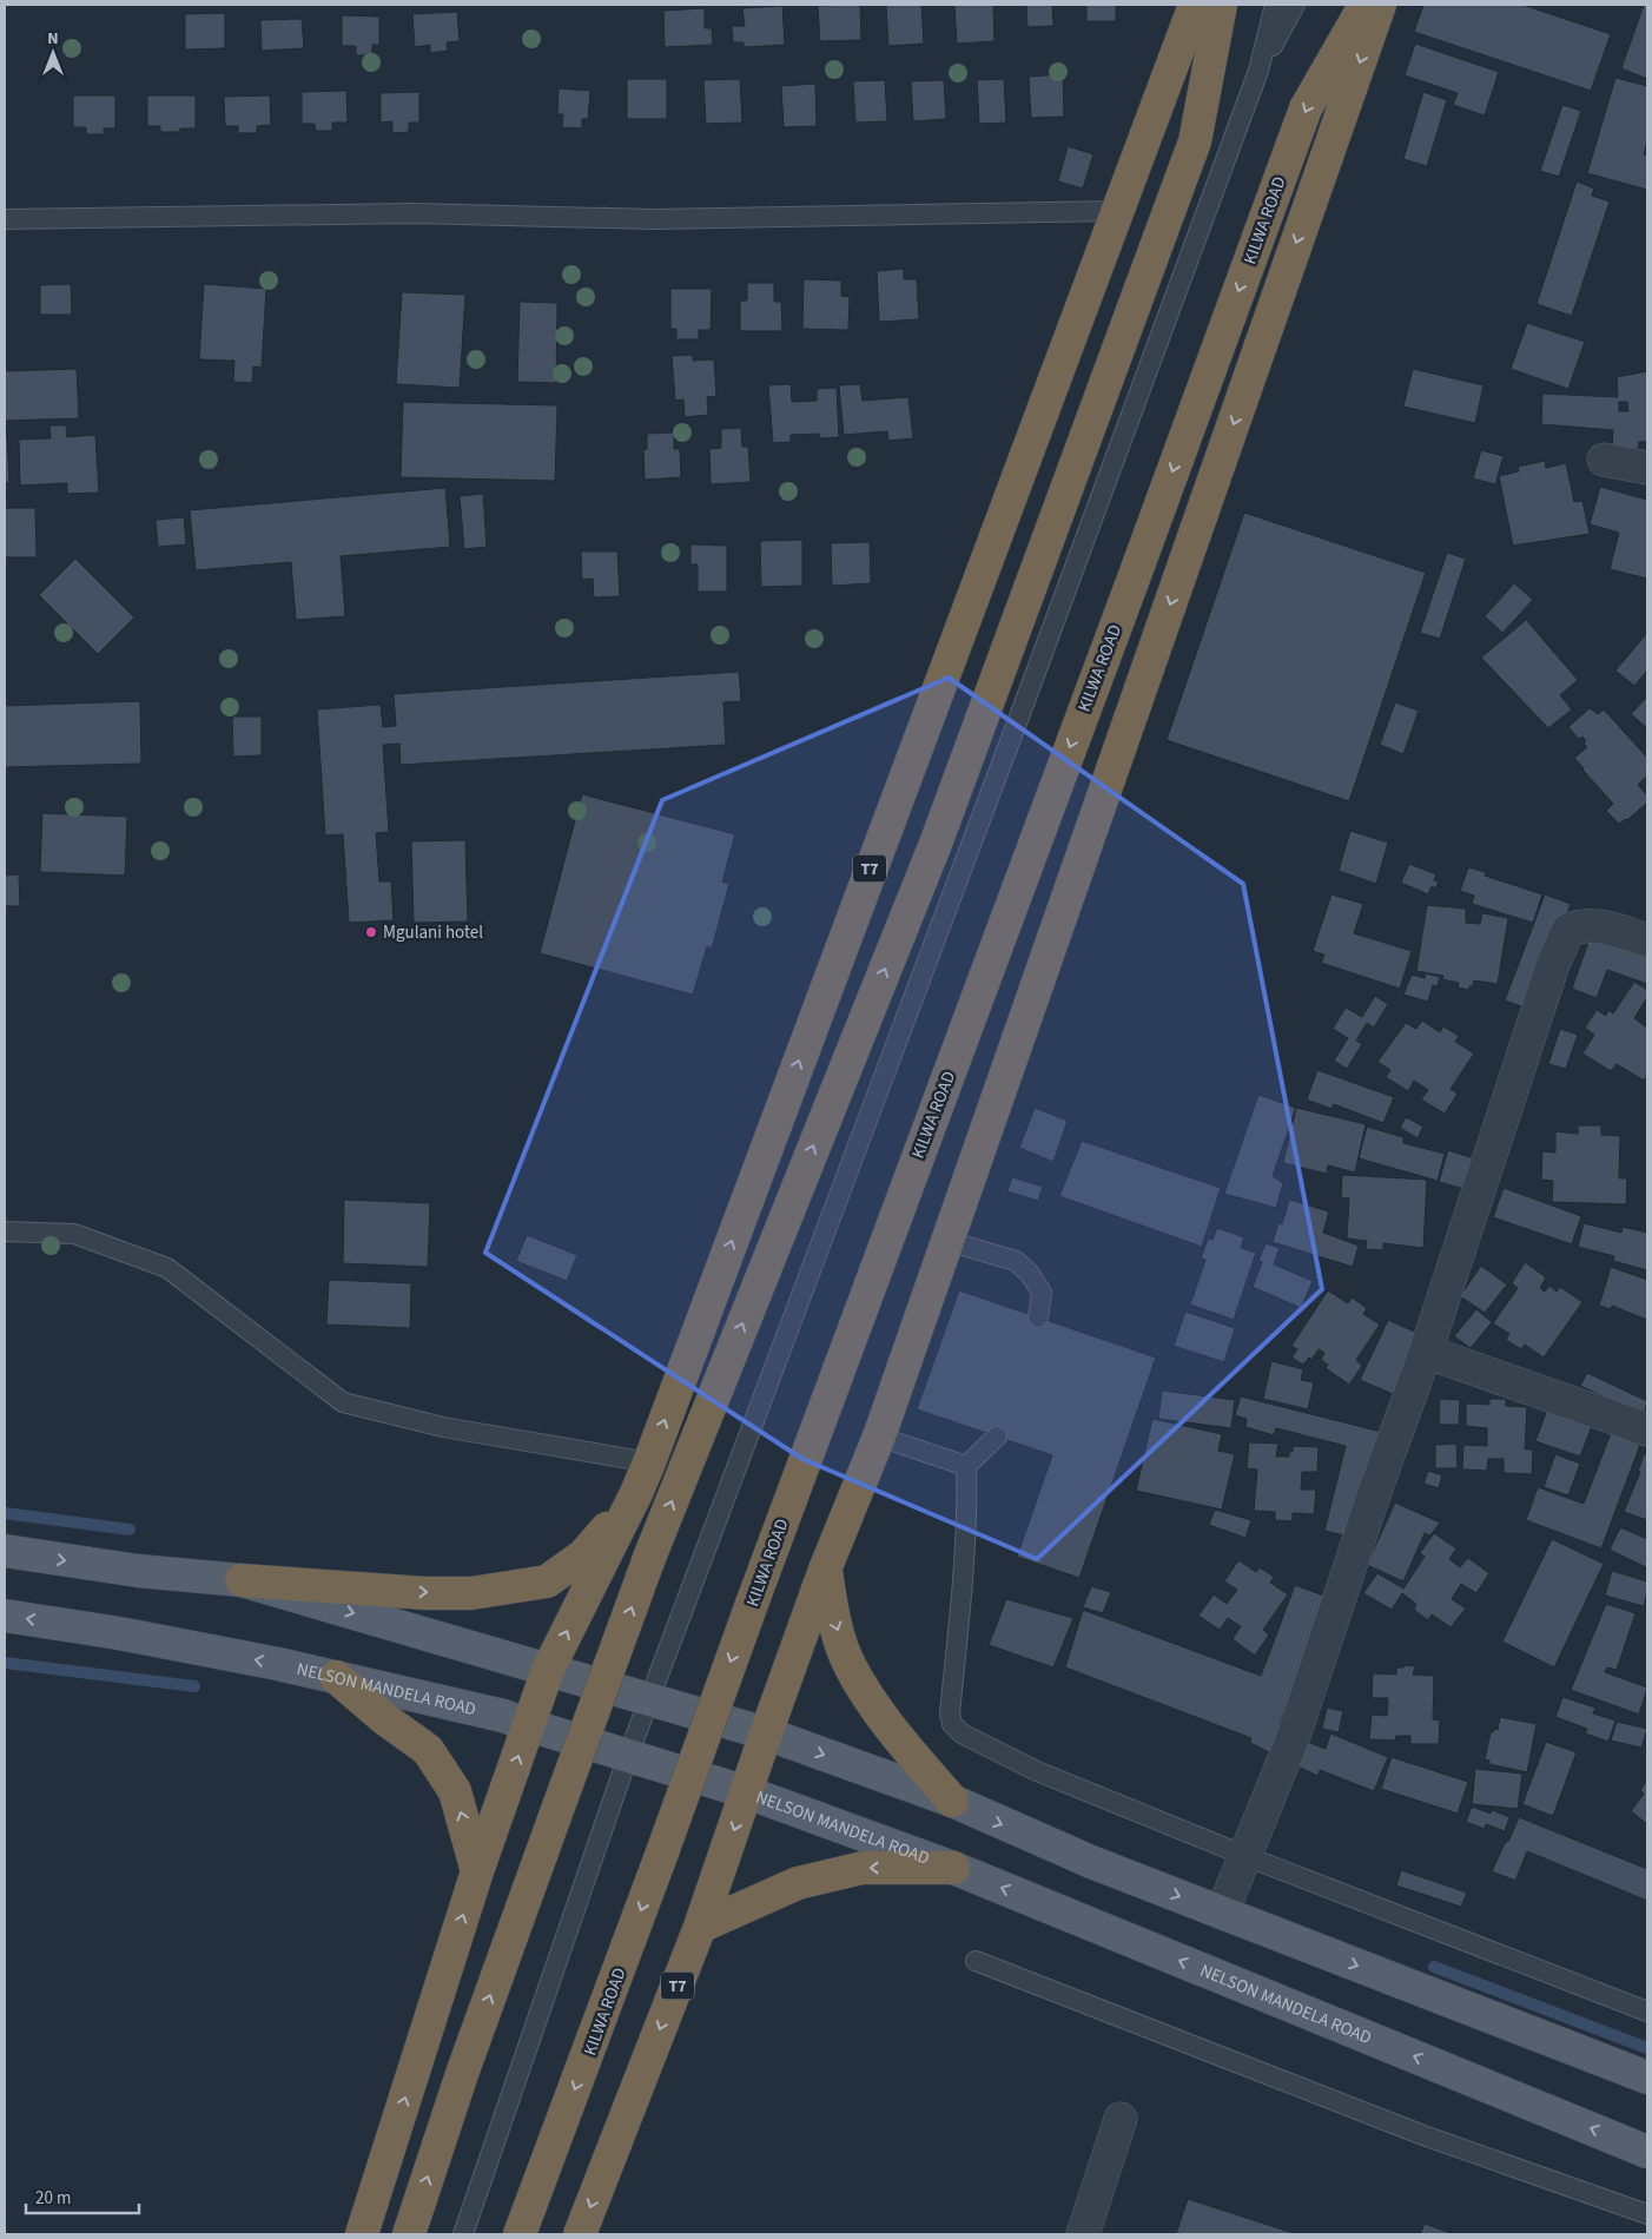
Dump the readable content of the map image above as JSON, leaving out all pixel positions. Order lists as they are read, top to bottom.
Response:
{
  "streets": {
    "highway": ["KILWA ROAD", "T7"],
    "main road": ["NELSON MANDELA ROAD"]
  },
  "crossings": [
    ["T7", "NELSON MANDELA ROAD"]
  ],
  "places": ["Mgulani hotel"],
  "scale_bar": "20 m",
  "north": "top"
}
